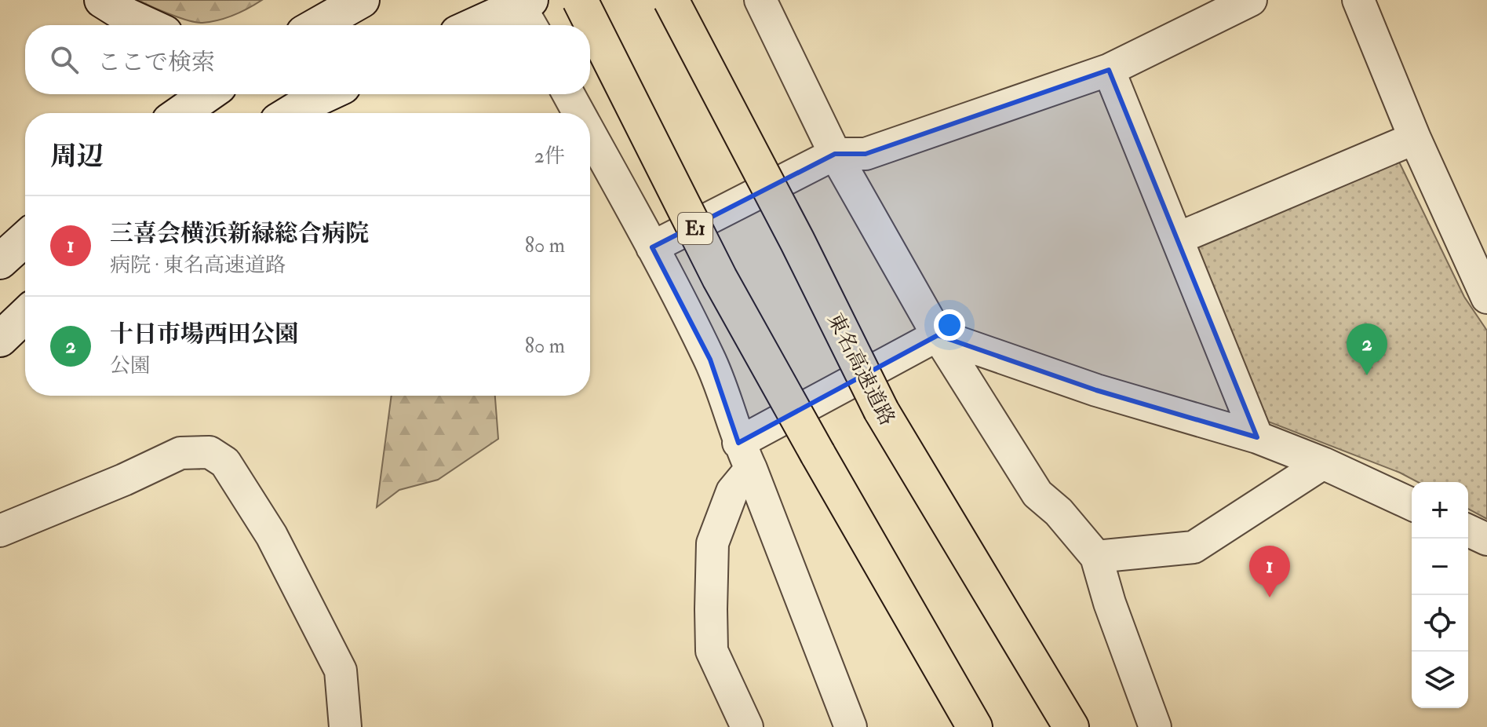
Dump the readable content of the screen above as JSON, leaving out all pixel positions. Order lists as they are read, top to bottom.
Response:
{
  "streets": {
    "highway": ["E1", "東名高速道路"]
  },
  "page": {
    "search": "ここで検索",
    "heading": ["周辺", "2件"],
    "list": [
      {
        "mark": "1",
        "name": "三喜会横浜新緑総合病院",
        "note": "病院 · 東名高速道路",
        "value": "80 m"
      },
      {
        "mark": "2",
        "name": "十日市場西田公園",
        "note": "公園",
        "value": "80 m"
      }
    ],
    "pins": ["2", "1"],
    "map_buttons": ["+", "−"]
  }
}
